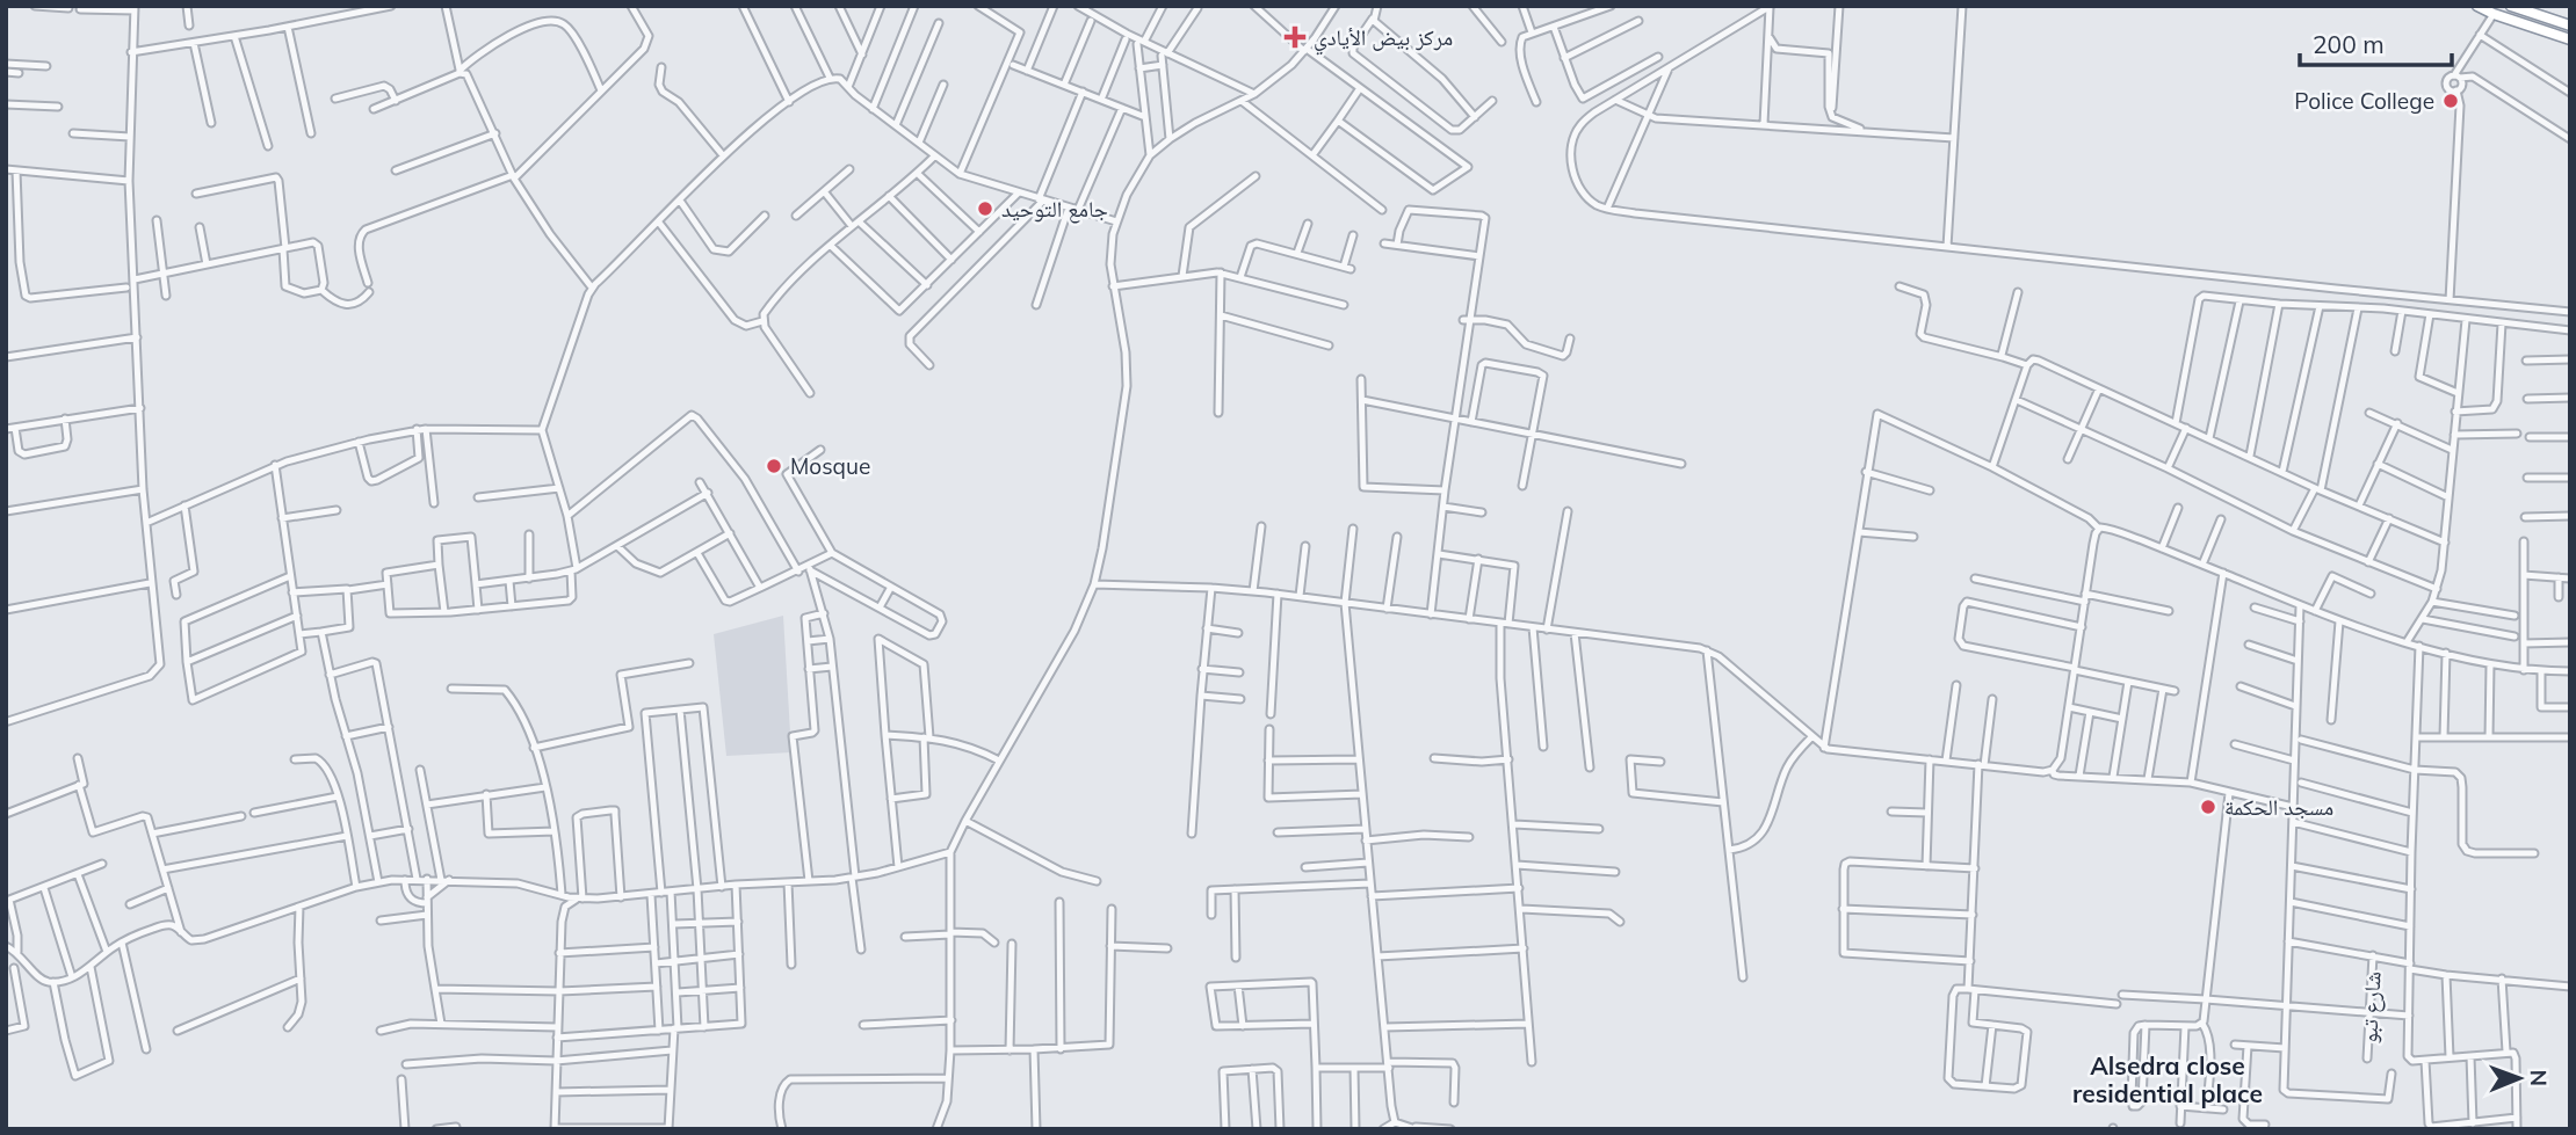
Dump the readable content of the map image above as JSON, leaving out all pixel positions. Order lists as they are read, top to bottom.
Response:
{
  "streets": {
    "street": ["شارع تبو"]
  },
  "districts": ["Alsedra close residential place"],
  "places": {
    "health": ["مركز بيض الأيادي"],
    "other": [
      "Police College",
      "جامع التوحيد",
      "Mosque",
      "مسجد الحكمة"
    ]
  },
  "scale_bar": "200 m",
  "north": "right"
}
